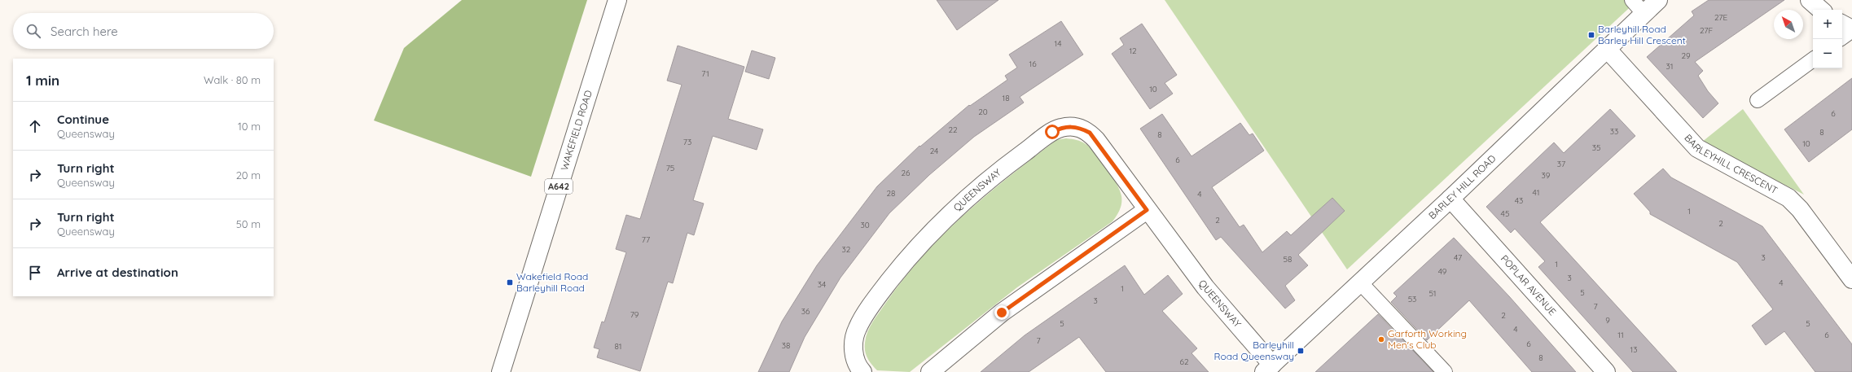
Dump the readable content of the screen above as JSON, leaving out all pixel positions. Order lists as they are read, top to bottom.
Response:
{
  "streets": {
    "street": [
      "WAKEFIELD ROAD",
      "BARLEYHILL CRESCENT",
      "A642",
      "BARLEY HILL ROAD",
      "QUEENSWAY",
      "POPLAR AVENUE"
    ]
  },
  "crossings": [
    ["BARLEYHILL CRESCENT", "BARLEY HILL ROAD"],
    ["BARLEY HILL ROAD", "QUEENSWAY"],
    ["BARLEY HILL ROAD", "POPLAR AVENUE"]
  ],
  "places": {
    "transit": ["Barleyhill Road Barley Hill Crescent", "Wakefield Road Barleyhill Road", "Barleyhill Road Queensway"],
    "other": ["Garforth Working Men's Club"]
  },
  "house_numbers": [
    "27E",
    "27F",
    "14",
    "12",
    "29",
    "16",
    "31",
    "71",
    "10",
    "18",
    "20",
    "6",
    "22",
    "33",
    "8",
    "8",
    "73",
    "10",
    "35",
    "24",
    "6",
    "37",
    "75",
    "26",
    "39",
    "41",
    "28",
    "4",
    "43",
    "1",
    "45",
    "2",
    "2",
    "30",
    "77",
    "32",
    "47",
    "3",
    "58",
    "1",
    "49",
    "3",
    "4",
    "34",
    "1",
    "5",
    "51",
    "53",
    "3",
    "7",
    "36",
    "79",
    "2",
    "9",
    "5",
    "5",
    "4",
    "11",
    "6",
    "7",
    "6",
    "38",
    "81",
    "13",
    "8",
    "62"
  ],
  "north": "top left",
  "page": {
    "map_buttons": ["+", "−"],
    "search": "Search here",
    "heading": ["1 min", "Walk · 80 m"],
    "list": [
      ["Continue", "Queensway", "10 m"],
      ["Turn right", "Queensway", "20 m"],
      ["Turn right", "Queensway", "50 m"],
      "Arrive at destination"
    ]
  }
}
